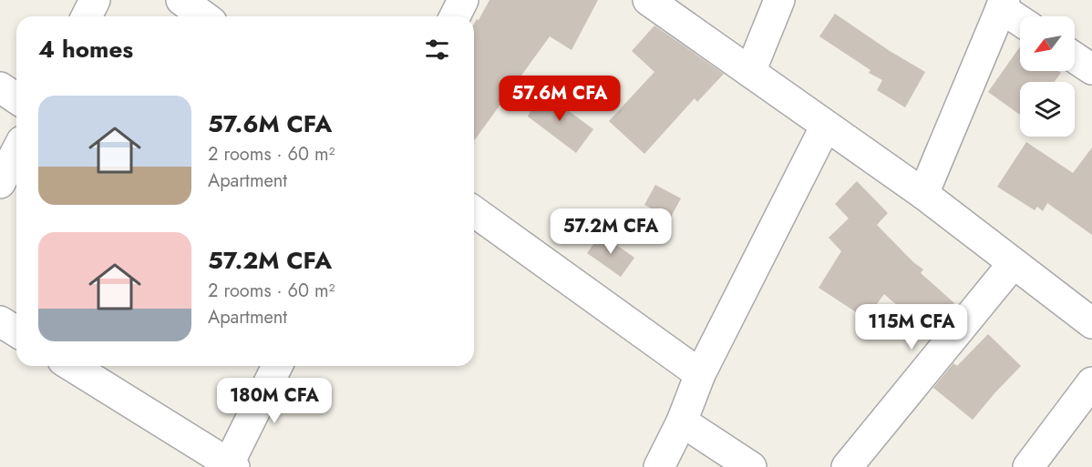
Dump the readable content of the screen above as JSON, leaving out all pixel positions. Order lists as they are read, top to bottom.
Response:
{
  "north": "bottom left",
  "page": {
    "heading": "4 homes",
    "price": [
      "57.6M CFA",
      "57.2M CFA",
      "115M CFA",
      "180M CFA"
    ],
    "list": [
      {
        "name": "57.6M CFA",
        "note": "2 rooms · 60 m² · Apartment"
      },
      {
        "name": "57.2M CFA",
        "note": "2 rooms · 60 m² · Apartment"
      }
    ]
  }
}
